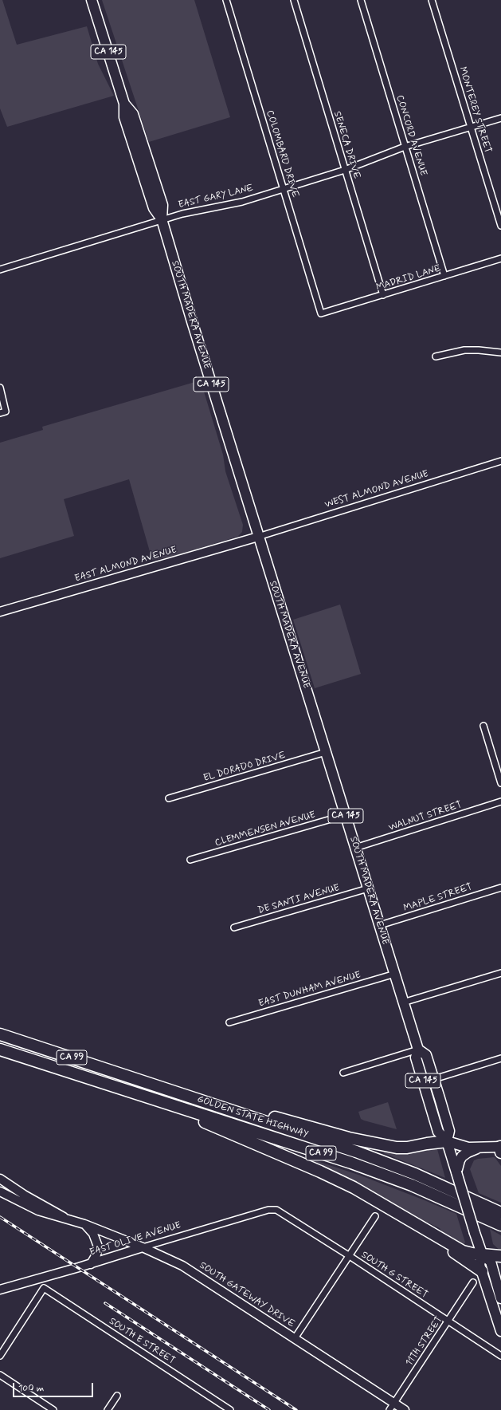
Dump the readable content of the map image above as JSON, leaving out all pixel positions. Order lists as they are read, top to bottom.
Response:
{
  "streets": {
    "highway": ["CA 99", "GOLDEN STATE HIGHWAY"],
    "main road": [
      "CA 145",
      "SOUTH MADERA AVENUE",
      "EAST ALMOND AVENUE",
      "EAST OLIVE AVENUE",
      "SOUTH GATEWAY DRIVE"
    ],
    "street": [
      "MONTEREY STREET",
      "CONCORD AVENUE",
      "SENECA DRIVE",
      "COLOMBARD DRIVE",
      "EAST GARY LANE",
      "MADRID LANE",
      "WEST ALMOND AVENUE",
      "EL DORADO DRIVE",
      "WALNUT STREET",
      "CLEMMENSEN AVENUE",
      "MAPLE STREET",
      "DE SANTI AVENUE",
      "EAST DUNHAM AVENUE",
      "SOUTH G STREET",
      "SOUTH E STREET",
      "11TH STREET"
    ]
  },
  "crossings": [
    ["MONTEREY STREET", "EAST GARY LANE"],
    ["CONCORD AVENUE", "EAST GARY LANE"],
    ["CONCORD AVENUE", "MADRID LANE"],
    ["SENECA DRIVE", "EAST GARY LANE"],
    ["SENECA DRIVE", "MADRID LANE"],
    ["COLOMBARD DRIVE", "EAST GARY LANE"],
    ["COLOMBARD DRIVE", "MADRID LANE"],
    ["EAST GARY LANE", "SOUTH MADERA AVENUE"],
    ["SOUTH MADERA AVENUE", "WEST ALMOND AVENUE"],
    ["SOUTH MADERA AVENUE", "EAST ALMOND AVENUE"],
    ["SOUTH MADERA AVENUE", "EL DORADO DRIVE"],
    ["SOUTH MADERA AVENUE", "WALNUT STREET"],
    ["SOUTH MADERA AVENUE", "CLEMMENSEN AVENUE"],
    ["SOUTH MADERA AVENUE", "MAPLE STREET"],
    ["SOUTH MADERA AVENUE", "DE SANTI AVENUE"],
    ["SOUTH MADERA AVENUE", "EAST DUNHAM AVENUE"],
    ["WEST ALMOND AVENUE", "EAST ALMOND AVENUE"],
    ["EAST OLIVE AVENUE", "SOUTH G STREET"],
    ["EAST OLIVE AVENUE", "SOUTH GATEWAY DRIVE"],
    ["SOUTH G STREET", "11TH STREET"],
    ["SOUTH GATEWAY DRIVE", "11TH STREET"]
  ],
  "scale_bar": "100 m"
}
